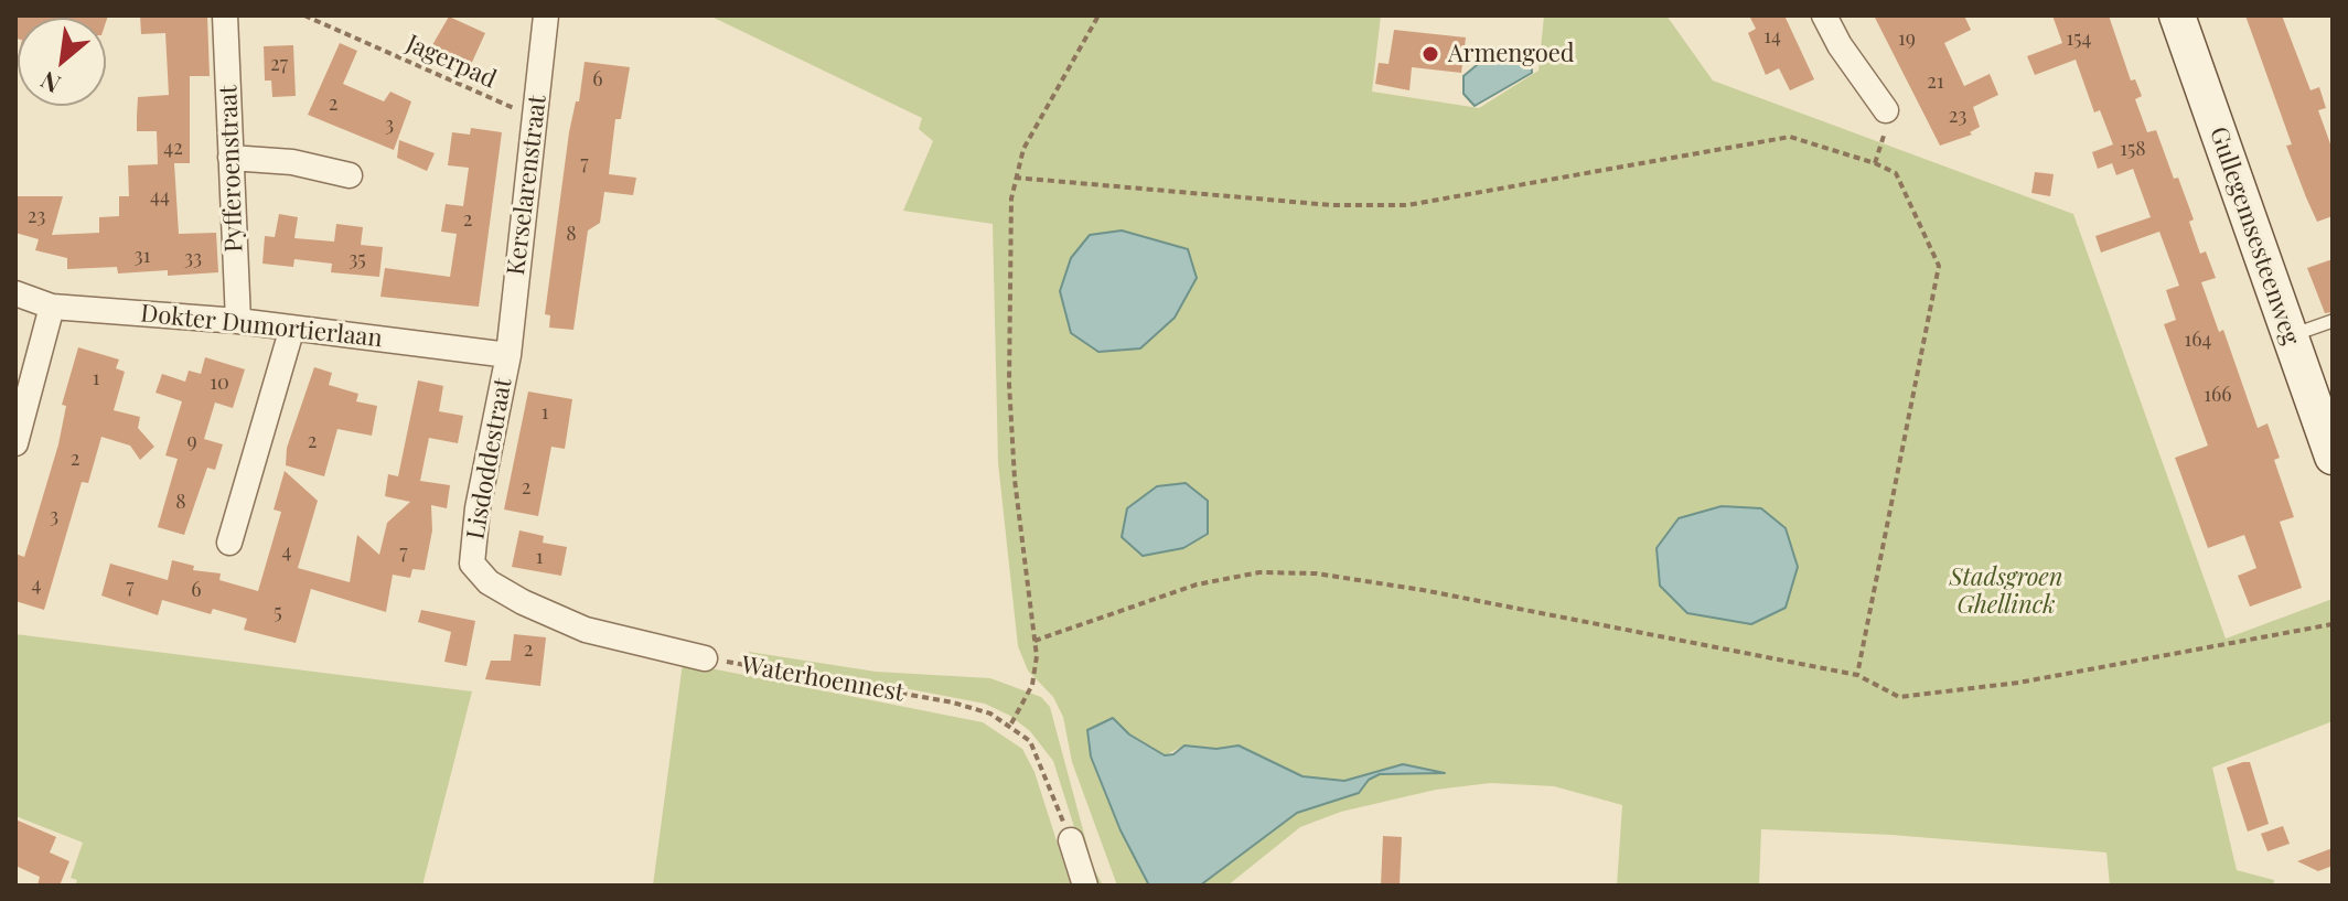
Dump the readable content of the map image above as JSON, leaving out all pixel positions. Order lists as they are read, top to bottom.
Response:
{
  "streets": {
    "street": [
      "Pyfferoenstraat",
      "Kerselarenstraat",
      "Gullegemsesteenweg",
      "Dokter Dumortierlaan",
      "Lisdoddestraat"
    ],
    "path": ["Jagerpad", "Waterhoennest"]
  },
  "crossings": [
    ["Jagerpad", "Kerselarenstraat"],
    ["Pyfferoenstraat", "Dokter Dumortierlaan"],
    ["Kerselarenstraat", "Dokter Dumortierlaan"],
    ["Kerselarenstraat", "Lisdoddestraat"],
    ["Dokter Dumortierlaan", "Lisdoddestraat"],
    ["Lisdoddestraat", "Waterhoennest"]
  ],
  "parks": ["Stadsgroen Ghellinck"],
  "places": ["Armengoed"],
  "house_numbers": [
    "14",
    "19",
    "154",
    "27",
    "6",
    "21",
    "2",
    "23",
    "3",
    "42",
    "158",
    "7",
    "44",
    "23",
    "2",
    "8",
    "31",
    "33",
    "35",
    "164",
    "1",
    "10",
    "166",
    "1",
    "9",
    "2",
    "2",
    "2",
    "8",
    "3",
    "4",
    "7",
    "1",
    "4",
    "7",
    "6",
    "5",
    "2"
  ],
  "north": "bottom left"
}
